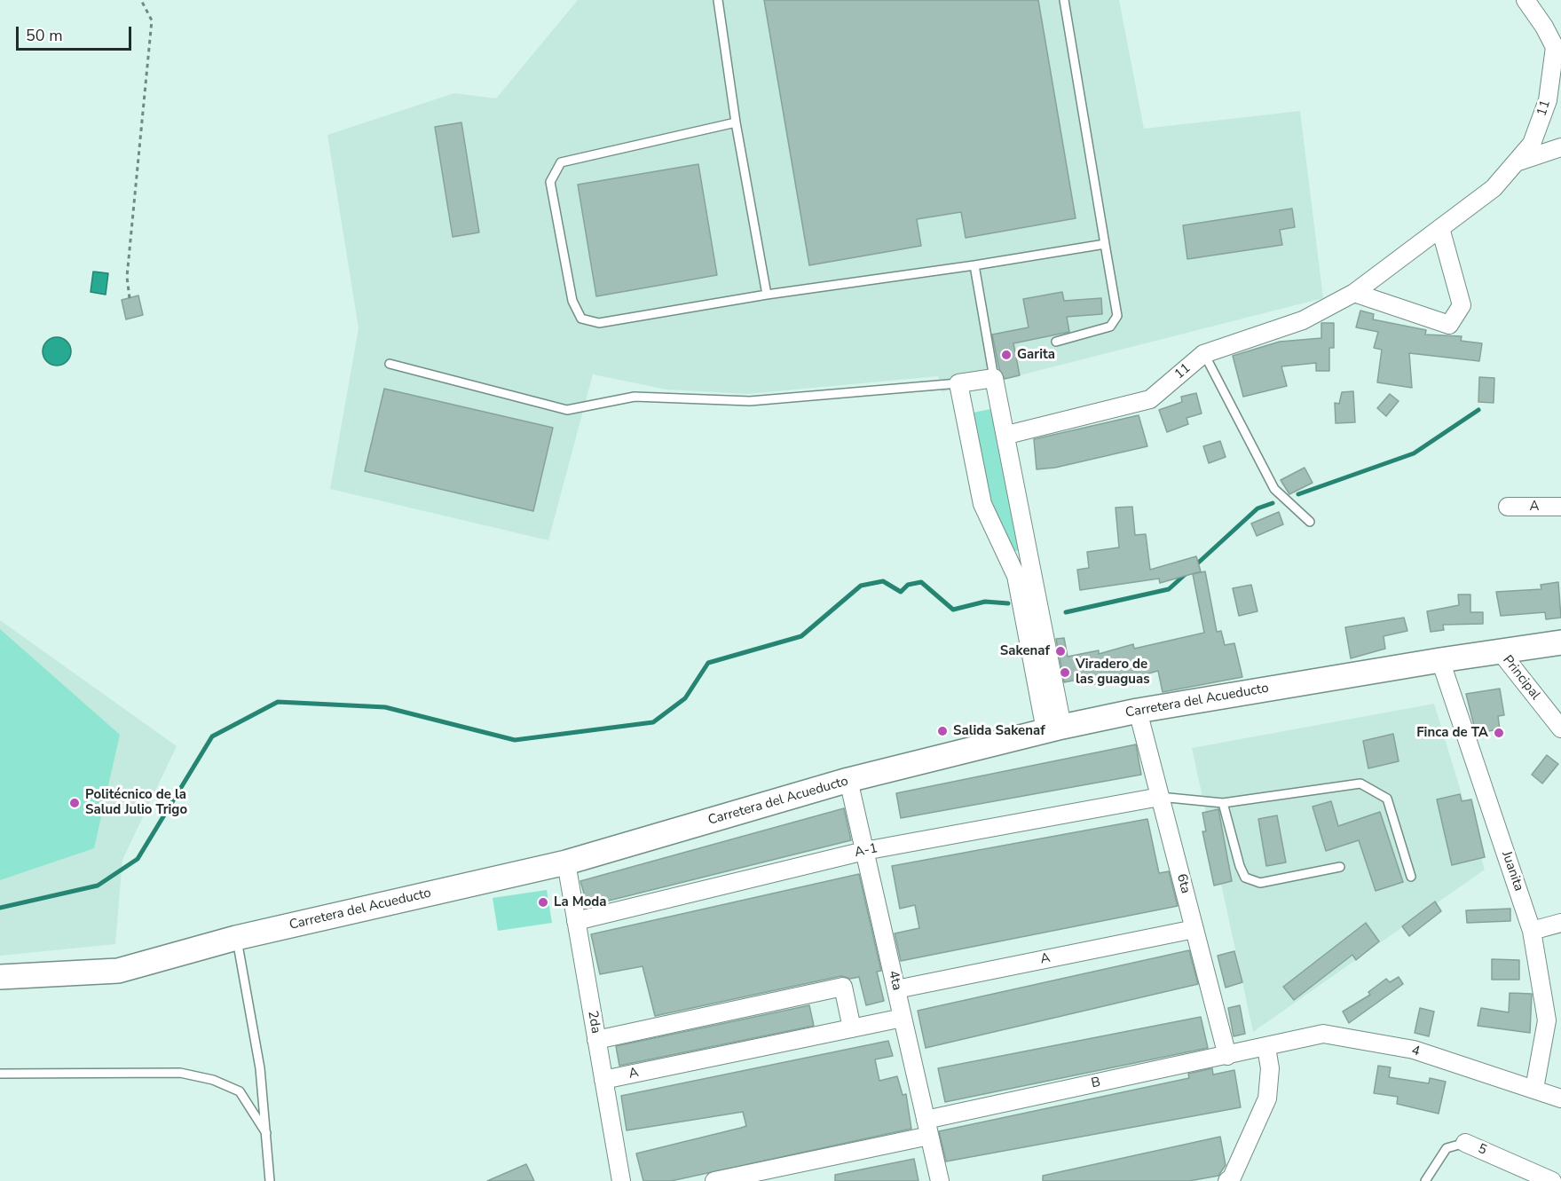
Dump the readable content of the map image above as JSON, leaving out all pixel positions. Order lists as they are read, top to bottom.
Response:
{
  "streets": {
    "street": [
      "11",
      "A",
      "Principal",
      "Carretera del Acueducto",
      "A-1",
      "Juanita",
      "6ta",
      "4ta",
      "2da",
      "4",
      "B",
      "5"
    ]
  },
  "crossings": [
    ["A", "6ta"],
    ["A", "4ta"],
    ["A", "2da"],
    ["Principal", "Carretera del Acueducto"],
    ["Carretera del Acueducto", "Juanita"],
    ["Carretera del Acueducto", "6ta"],
    ["Carretera del Acueducto", "4ta"],
    ["Carretera del Acueducto", "2da"],
    ["A-1", "6ta"],
    ["A-1", "4ta"],
    ["A-1", "2da"],
    ["Juanita", "4"],
    ["6ta", "B"],
    ["4ta", "B"],
    ["4", "B"]
  ],
  "places": [
    "Garita",
    "Sakenaf",
    "Viradero de las guaguas",
    "Salida Sakenaf",
    "Finca de TA",
    "Politécnico de la Salud Julio Trigo",
    "La Moda"
  ],
  "scale_bar": "50 m"
}
